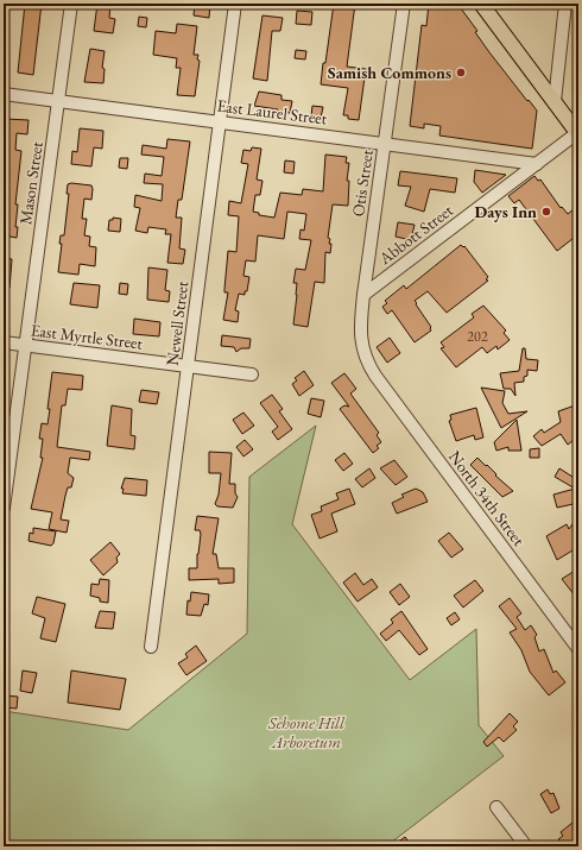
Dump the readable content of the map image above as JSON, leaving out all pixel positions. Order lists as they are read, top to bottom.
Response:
{
  "streets": {
    "street": [
      "East Laurel Street",
      "Mason Street",
      "Otis Street",
      "Abbott Street",
      "Newell Street",
      "East Myrtle Street",
      "North 34th Street"
    ]
  },
  "crossings": [
    ["East Laurel Street", "Mason Street"],
    ["East Laurel Street", "Otis Street"],
    ["East Laurel Street", "Abbott Street"],
    ["East Laurel Street", "Newell Street"],
    ["Mason Street", "East Myrtle Street"],
    ["Otis Street", "Abbott Street"],
    ["Otis Street", "North 34th Street"],
    ["Newell Street", "East Myrtle Street"]
  ],
  "parks": ["Sehome Hill Arboretum"],
  "places": ["Samish Commons", "Days Inn"],
  "house_numbers": ["202"]
}
